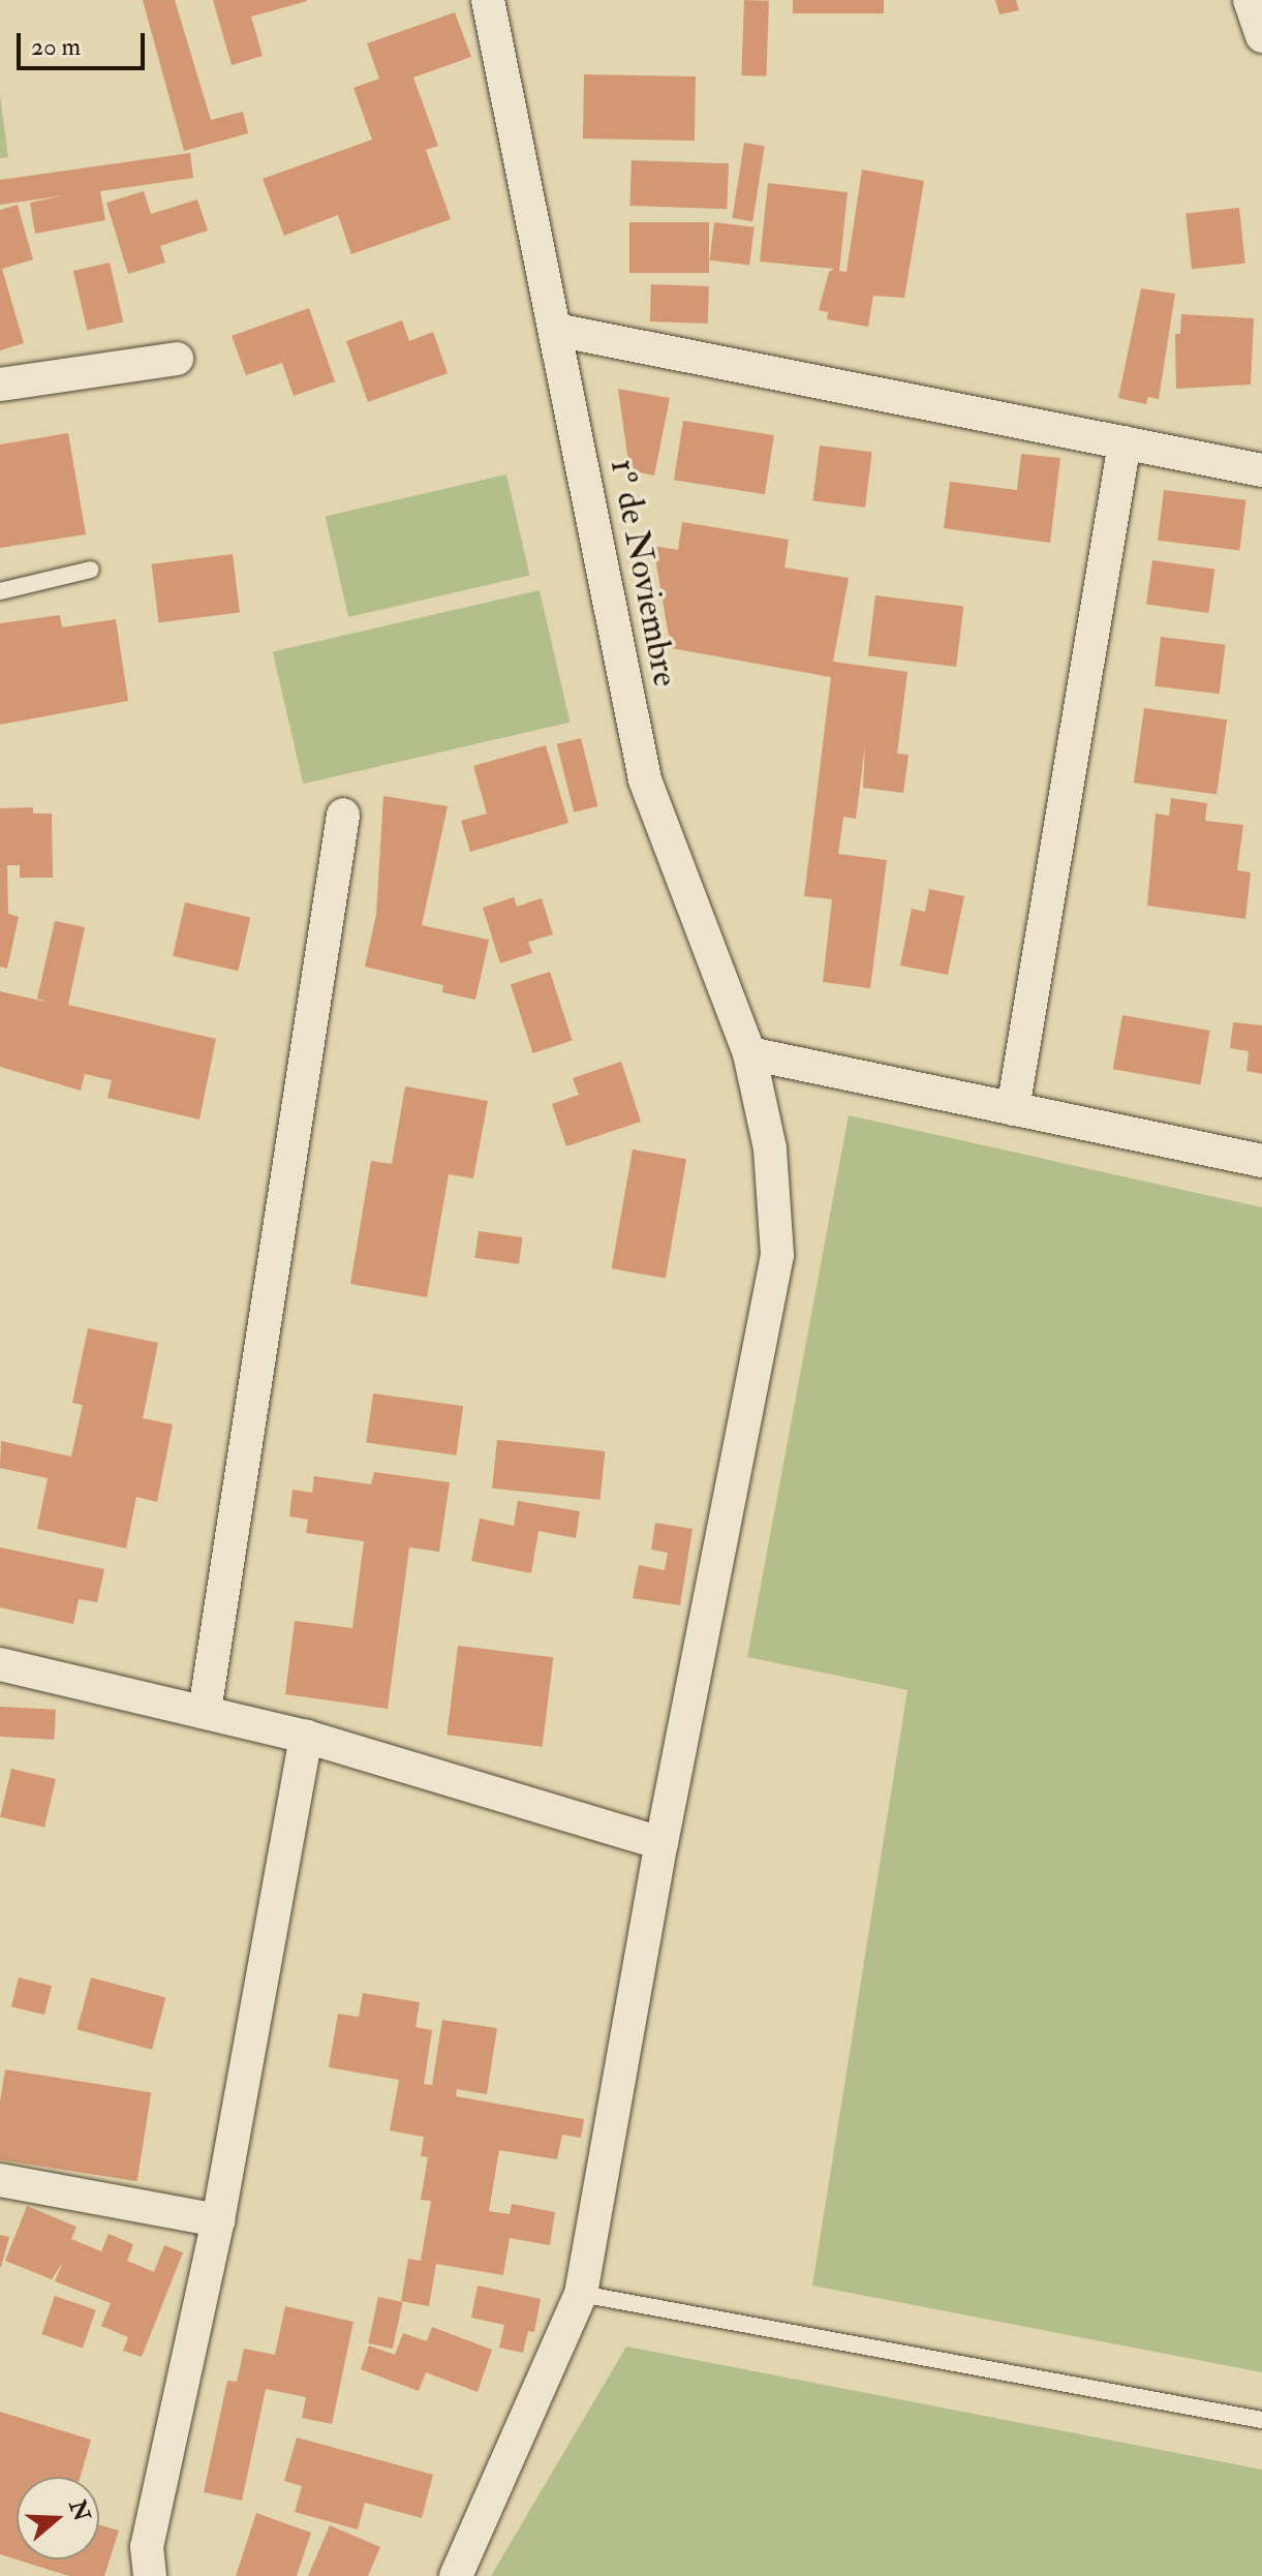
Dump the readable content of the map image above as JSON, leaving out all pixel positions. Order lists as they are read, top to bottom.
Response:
{
  "streets": {
    "street": ["1º de Noviembre"]
  },
  "scale_bar": "20 m",
  "north": "right"
}
